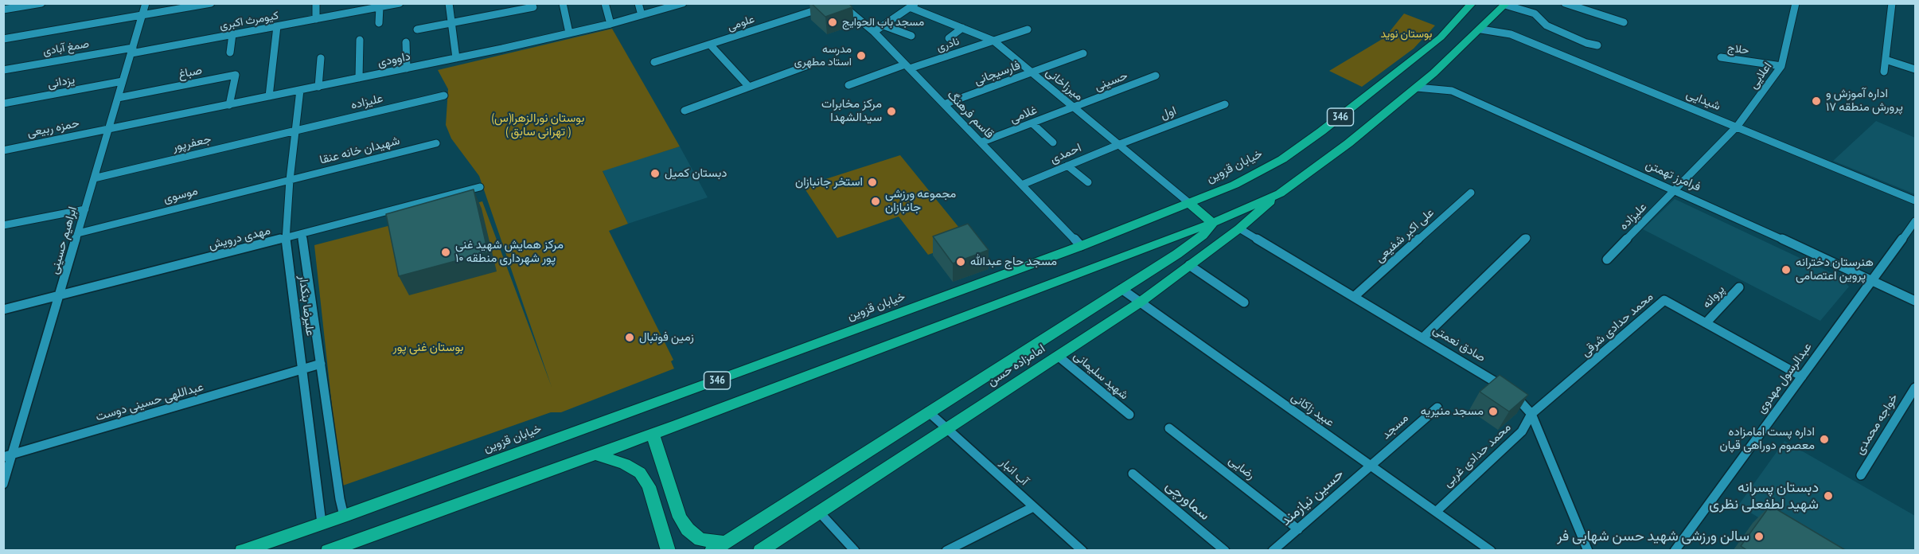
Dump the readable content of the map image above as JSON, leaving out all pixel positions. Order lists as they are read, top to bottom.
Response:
{
  "streets": {
    "main road": ["346", "خیابان قزوین", "امامزاده حسن"],
    "street": [
      "کیومرث اکبری",
      "علومی",
      "نادری",
      "صمغ آبادی",
      "حلاج",
      "داوودی",
      "صباغ",
      "فارسیجانی",
      "اعلایی",
      "حسینی",
      "یزدانی",
      "میرزاخانی",
      "شیدایی",
      "علیزاده",
      "اول",
      "قاسم فرهنگ",
      "غلامی",
      "حمزه ربیعی",
      "جعفرپور",
      "شهیدان خانه‌ عنقا",
      "احمدی",
      "فرامرز تهمتن",
      "موسوی",
      "علی اکبر شفیعی",
      "مهدی درویش",
      "ابراهیم حسینی",
      "پروانه",
      "علیرضا بنکدار",
      "محمد حدادی شرقی",
      "صادق نعمتی",
      "شهید سلیمانی",
      "عبدالرسول مهدوی",
      "عبداللهی حسینی دوست",
      "عبید زاکانی",
      "خواجه محمدی",
      "مسجد",
      "محمد حدادی غربی",
      "رضایی",
      "آب انبار",
      "حسین نیازمند",
      "سماورچی"
    ]
  },
  "crossings": [
    ["کیومرث اکبری", "صمغ آبادی"],
    ["کیومرث اکبری", "ابراهیم حسینی"],
    ["نادری", "میرزاخانی"],
    ["نادری", "قاسم فرهنگ"],
    ["صمغ آبادی", "ابراهیم حسینی"],
    ["حلاج", "اعلایی"],
    ["داوودی", "صباغ"],
    ["داوودی", "حمزه ربیعی"],
    ["داوودی", "ابراهیم حسینی"],
    ["داوودی", "علیرضا بنکدار"],
    ["صباغ", "ابراهیم حسینی"],
    ["فارسیجانی", "میرزاخانی"],
    ["فارسیجانی", "قاسم فرهنگ"],
    ["اعلایی", "شیدایی"],
    ["اعلایی", "علیزاده"],
    ["اعلایی", "فرامرز تهمتن"],
    ["حسینی", "میرزاخانی"],
    ["حسینی", "غلامی"],
    ["یزدانی", "ابراهیم حسینی"],
    ["میرزاخانی", "اول"],
    ["میرزاخانی", "غلامی"],
    ["میرزاخانی", "احمدی"],
    ["میرزاخانی", "خیابان قزوین"],
    ["شیدایی", "346"],
    ["علیزاده", "جعفرپور"],
    ["علیزاده", "فرامرز تهمتن"],
    ["علیزاده", "علیرضا بنکدار"],
    ["اول", "احمدی"],
    ["قاسم فرهنگ", "غلامی"],
    ["قاسم فرهنگ", "احمدی"],
    ["قاسم فرهنگ", "خیابان قزوین"],
    ["346", "فرامرز تهمتن"],
    ["346", "امامزاده حسن"],
    ["حمزه ربیعی", "ابراهیم حسینی"],
    ["جعفرپور", "ابراهیم حسینی"],
    ["جعفرپور", "علیرضا بنکدار"],
    ["شهیدان خانه‌ عنقا", "موسوی"],
    ["شهیدان خانه‌ عنقا", "علیرضا بنکدار"],
    ["خیابان قزوین", "علیرضا بنکدار"],
    ["فرامرز تهمتن", "عبدالرسول مهدوی"],
    ["موسوی", "ابراهیم حسینی"],
    ["موسوی", "علیرضا بنکدار"],
    ["علی اکبر شفیعی", "صادق نعمتی"],
    ["مهدی درویش", "ابراهیم حسینی"],
    ["مهدی درویش", "علیرضا بنکدار"],
    ["ابراهیم حسینی", "عبداللهی حسینی دوست"],
    ["پروانه", "محمد حدادی شرقی"],
    ["علیرضا بنکدار", "عبداللهی حسینی دوست"],
    ["محمد حدادی شرقی", "صادق نعمتی"],
    ["محمد حدادی شرقی", "عبدالرسول مهدوی"],
    ["محمد حدادی شرقی", "محمد حدادی غربی"],
    ["صادق نعمتی", "امامزاده حسن"],
    ["صادق نعمتی", "محمد حدادی غربی"],
    ["امامزاده حسن", "شهید سلیمانی"],
    ["امامزاده حسن", "عبید زاکانی"],
    ["امامزاده حسن", "آب انبار"],
    ["عبید زاکانی", "مسجد"],
    ["عبید زاکانی", "محمد حدادی غربی"],
    ["عبید زاکانی", "حسین نیازمند"],
    ["مسجد", "حسین نیازمند"],
    ["رضایی", "حسین نیازمند"]
  ],
  "parks": ["بوستان نوید", "بوستان نورالزهرا(س) ( تهرانی سابق )", "بوستان غنی پور"],
  "places": [
    "مسجد باب الحوایج",
    "مدرسه استاد مطهری",
    "اداره آموزش و پرورش منطقه ۱۷",
    "مرکز مخابرات سیدالشهدا",
    "دبستان کمیل",
    "استخر جانبازان",
    "مجموعه ورزشی جانبازان",
    "مرکز همایش شهید غنی پور شهرداری منطقه ۱۰",
    "مسجد حاج عبدالله",
    "هنرستان دخترانه پروین اعتصامی",
    "زمین فوتبال",
    "مسجد منیریه",
    "اداره پست امامزاده معصوم دوراهی قپان",
    "دبستان پسرانه شهید لطفعلی نظری",
    "سالن ورزشی شهید حسن شهابی فر"
  ]
}
